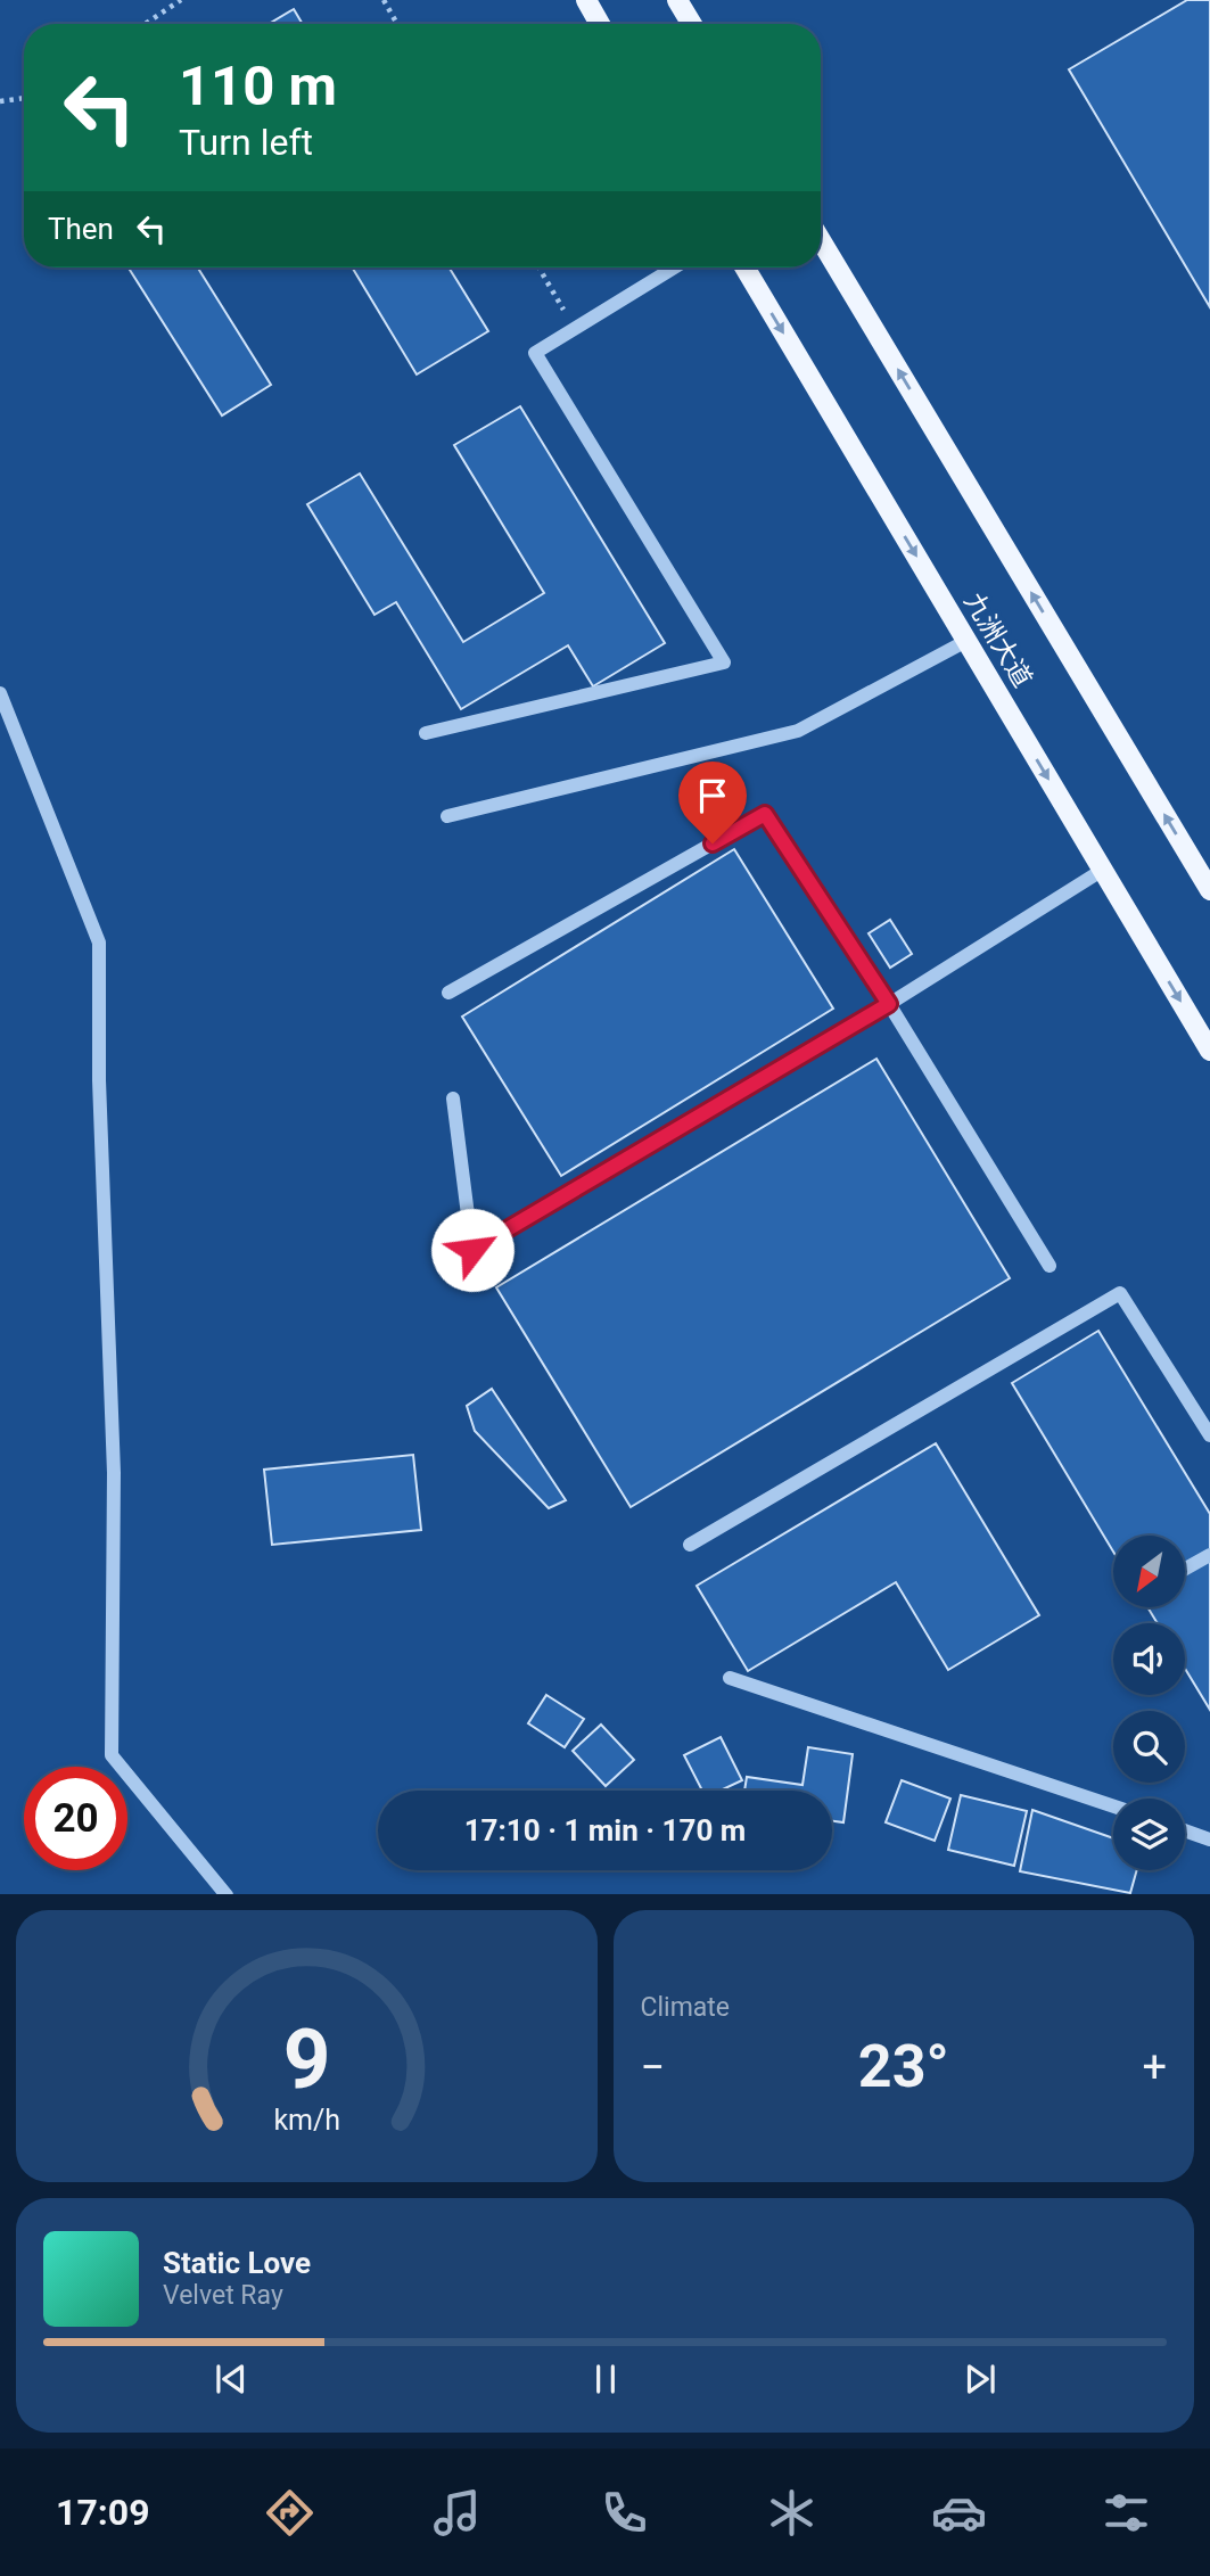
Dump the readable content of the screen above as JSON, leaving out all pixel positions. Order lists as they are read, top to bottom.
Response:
{
  "streets": {
    "main road": ["九洲大道"]
  },
  "north": "bottom left",
  "page": {
    "turn": ["110 m", "Turn left"],
    "then": "Then",
    "limit": "20",
    "trip": "17:10 · 1 min · 170 m",
    "tile": "Climate",
    "heat": ["−", "23°", "+"],
    "song": ["Static Love", "Velvet Ray"],
    "tabs": "17:09",
    "gauge": ["9", "km/h"]
  }
}
